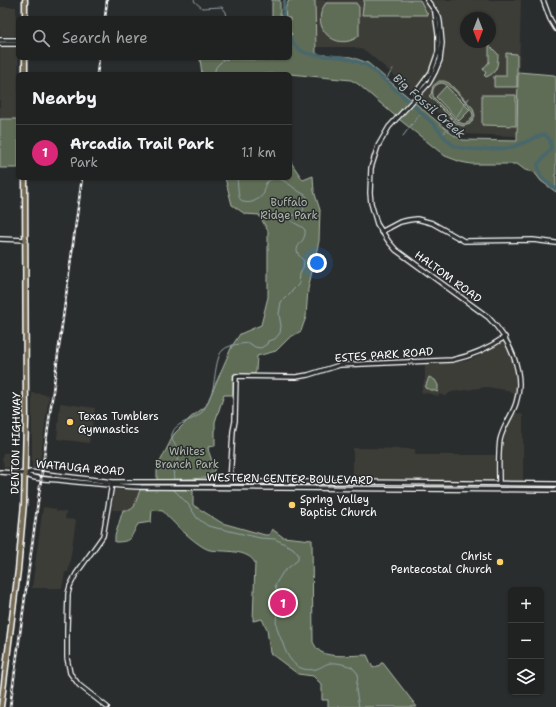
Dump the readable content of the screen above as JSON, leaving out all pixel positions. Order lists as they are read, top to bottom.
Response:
{
  "streets": {
    "main road": [
      "HALTOM ROAD",
      "ESTES PARK ROAD",
      "DENTON HIGHWAY",
      "WATAUGA ROAD",
      "WESTERN CENTER BOULEVARD"
    ]
  },
  "crossings": [
    ["HALTOM ROAD", "ESTES PARK ROAD"],
    ["HALTOM ROAD", "WESTERN CENTER BOULEVARD"],
    ["ESTES PARK ROAD", "WATAUGA ROAD"],
    ["ESTES PARK ROAD", "WESTERN CENTER BOULEVARD"],
    ["DENTON HIGHWAY", "WATAUGA ROAD"],
    ["DENTON HIGHWAY", "WESTERN CENTER BOULEVARD"],
    ["WATAUGA ROAD", "WESTERN CENTER BOULEVARD"]
  ],
  "water": ["Big Fossil Creek"],
  "parks": ["Buffalo Ridge Park", "Whites Branch Park"],
  "places": ["Texas Tumblers Gymnastics", "Spring Valley Baptist Church", "Christ Pentecostal Church"],
  "north": "bottom",
  "page": {
    "search": "Search here",
    "heading": "Nearby",
    "list": [
      {
        "mark": "1",
        "name": "Arcadia Trail Park",
        "note": "Park",
        "value": "1.1 km"
      }
    ],
    "map_buttons": ["+", "−"],
    "pins": "1"
  }
}
